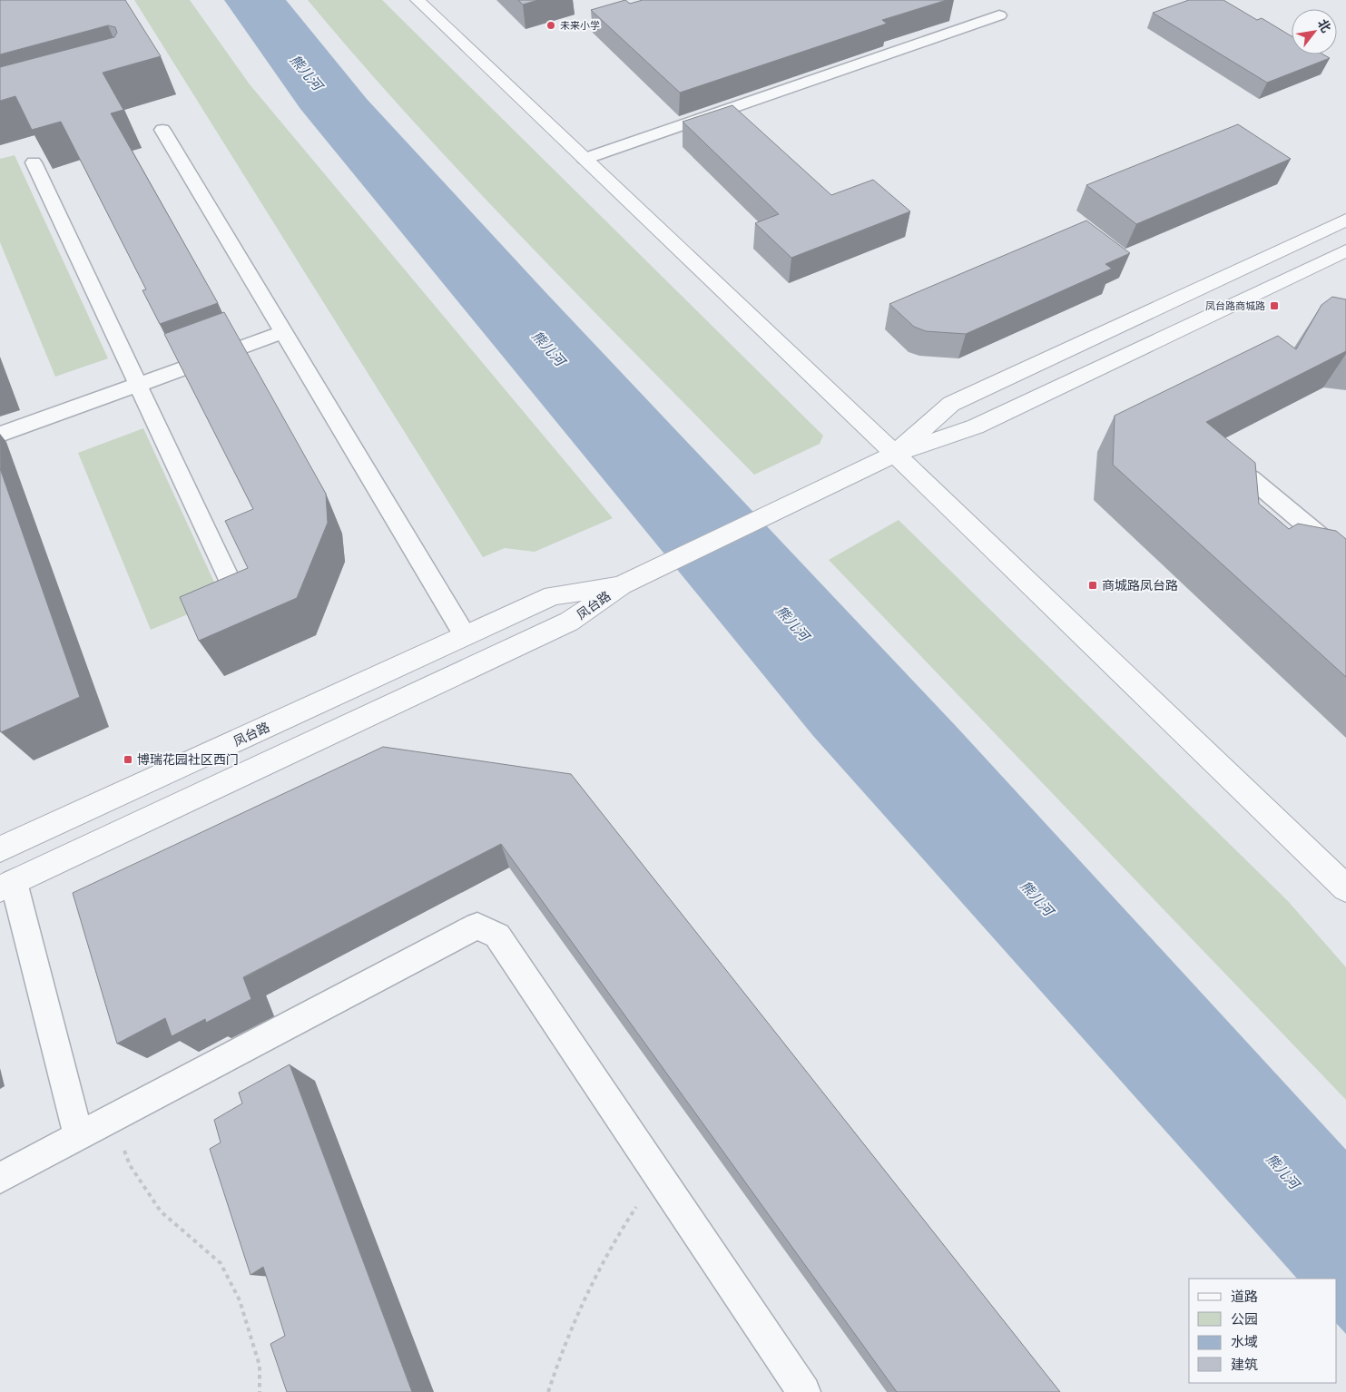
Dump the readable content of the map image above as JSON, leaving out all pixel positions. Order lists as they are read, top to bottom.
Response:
{
  "streets": {
    "street": ["凤台路"]
  },
  "water": ["熊儿河"],
  "places": {
    "other": ["未来小学"],
    "transit": ["凤台路商城路", "商城路凤台路", "博瑞花园社区西门"]
  },
  "legend": [
    "道路",
    "公园",
    "水域",
    "建筑"
  ],
  "north": "top right"
}
